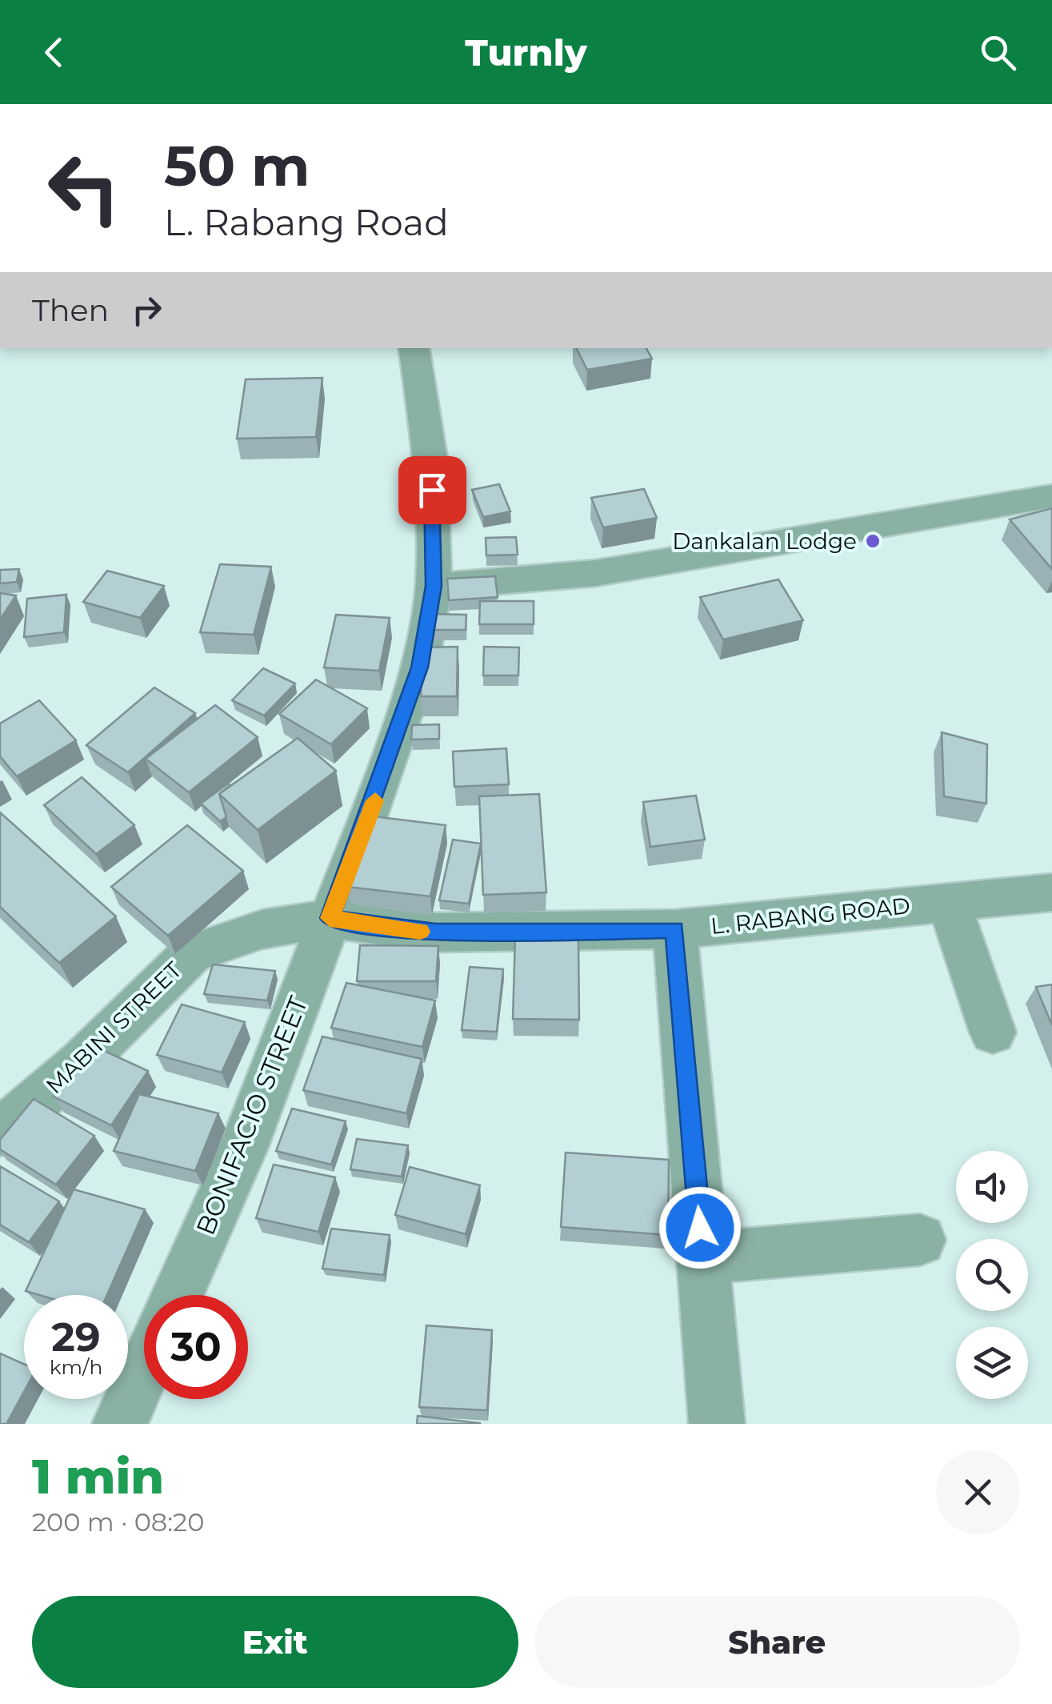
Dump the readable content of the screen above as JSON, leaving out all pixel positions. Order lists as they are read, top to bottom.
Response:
{
  "streets": {
    "street": ["L. RABANG ROAD", "MABINI STREET", "BONIFACIO STREET"]
  },
  "crossings": [
    ["L. RABANG ROAD", "MABINI STREET"],
    ["L. RABANG ROAD", "BONIFACIO STREET"],
    ["MABINI STREET", "BONIFACIO STREET"]
  ],
  "places": ["Dankalan Lodge"],
  "page": {
    "header": "Turnly",
    "turn": ["50 m", "L. Rabang Road"],
    "then": "Then",
    "speed": "29 km/h",
    "limit": "30",
    "heading": ["1 min", "200 m · 08:20"],
    "buttons": ["Exit", "Share"]
  }
}
